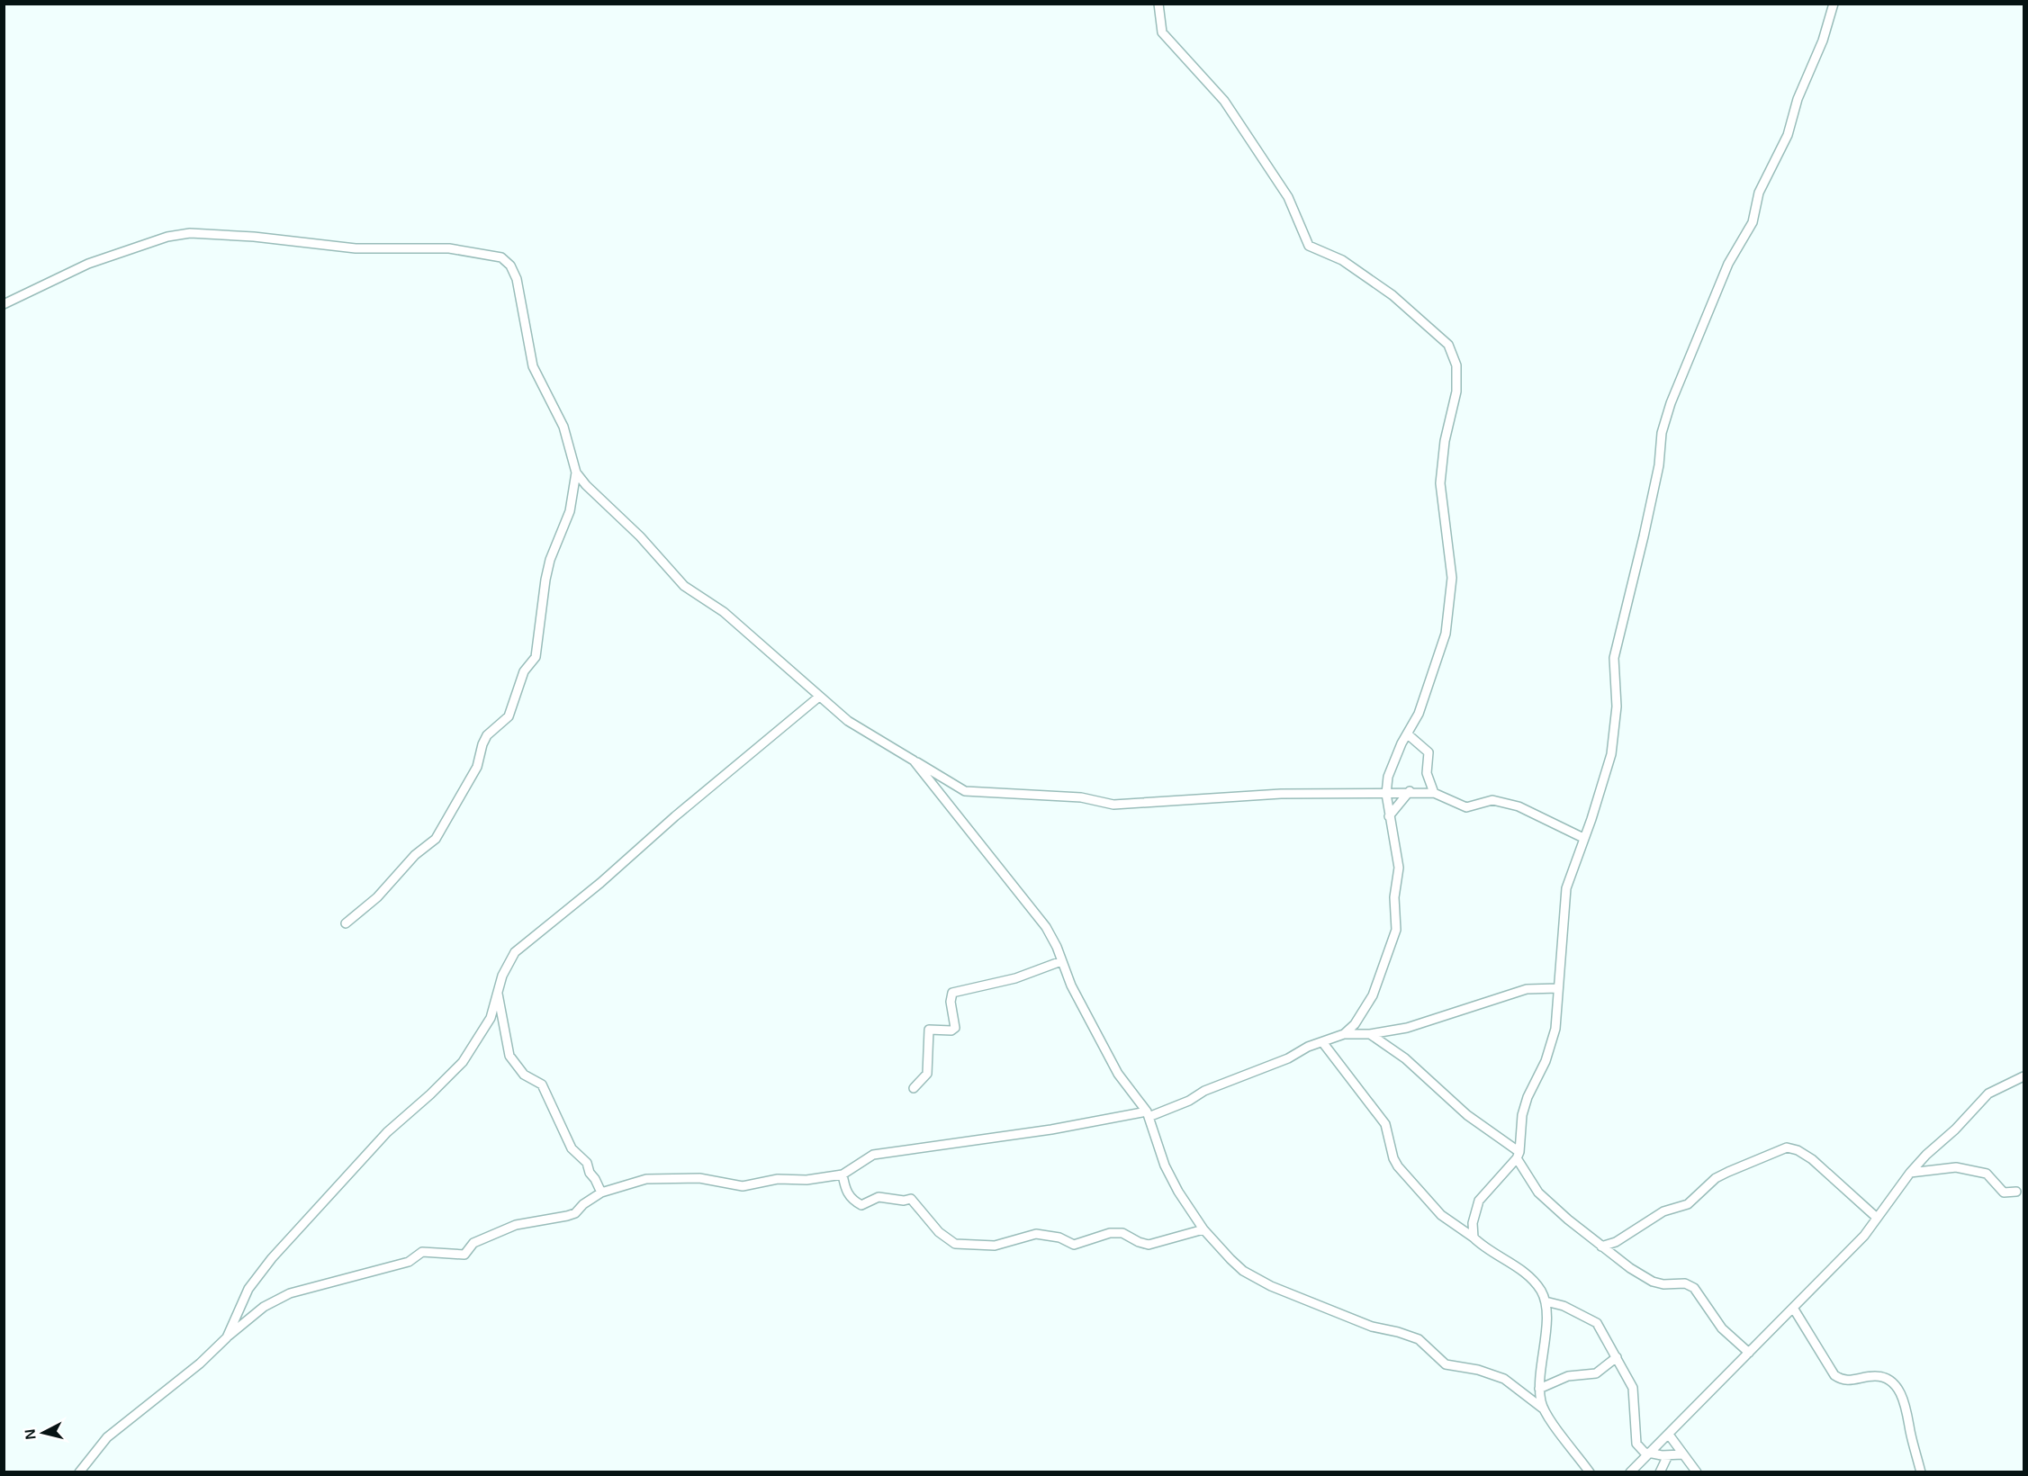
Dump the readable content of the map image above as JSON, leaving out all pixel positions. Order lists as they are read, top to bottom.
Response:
{
  "north": "left"
}
